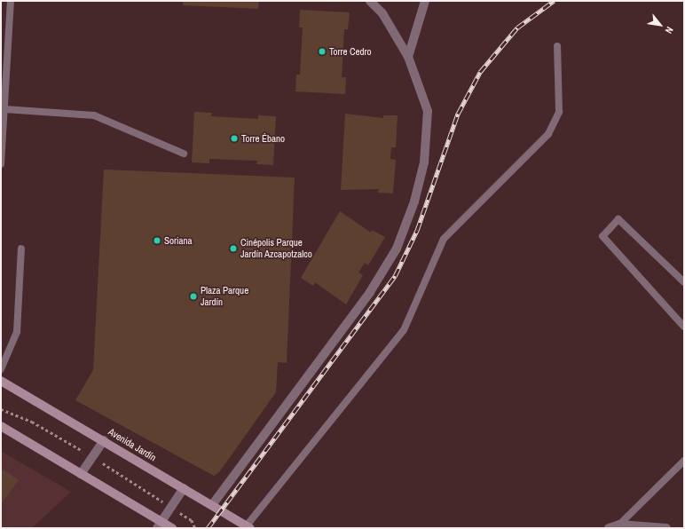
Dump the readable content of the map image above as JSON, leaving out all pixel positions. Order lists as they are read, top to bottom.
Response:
{
  "streets": {
    "main road": ["Avenida Jardín"]
  },
  "places": [
    "Torre Cedro",
    "Torre Ébano",
    "Soriana",
    "Cinépolis Parque Jardín Azcapotzalco",
    "Plaza Parque Jardín"
  ],
  "north": "bottom right"
}
